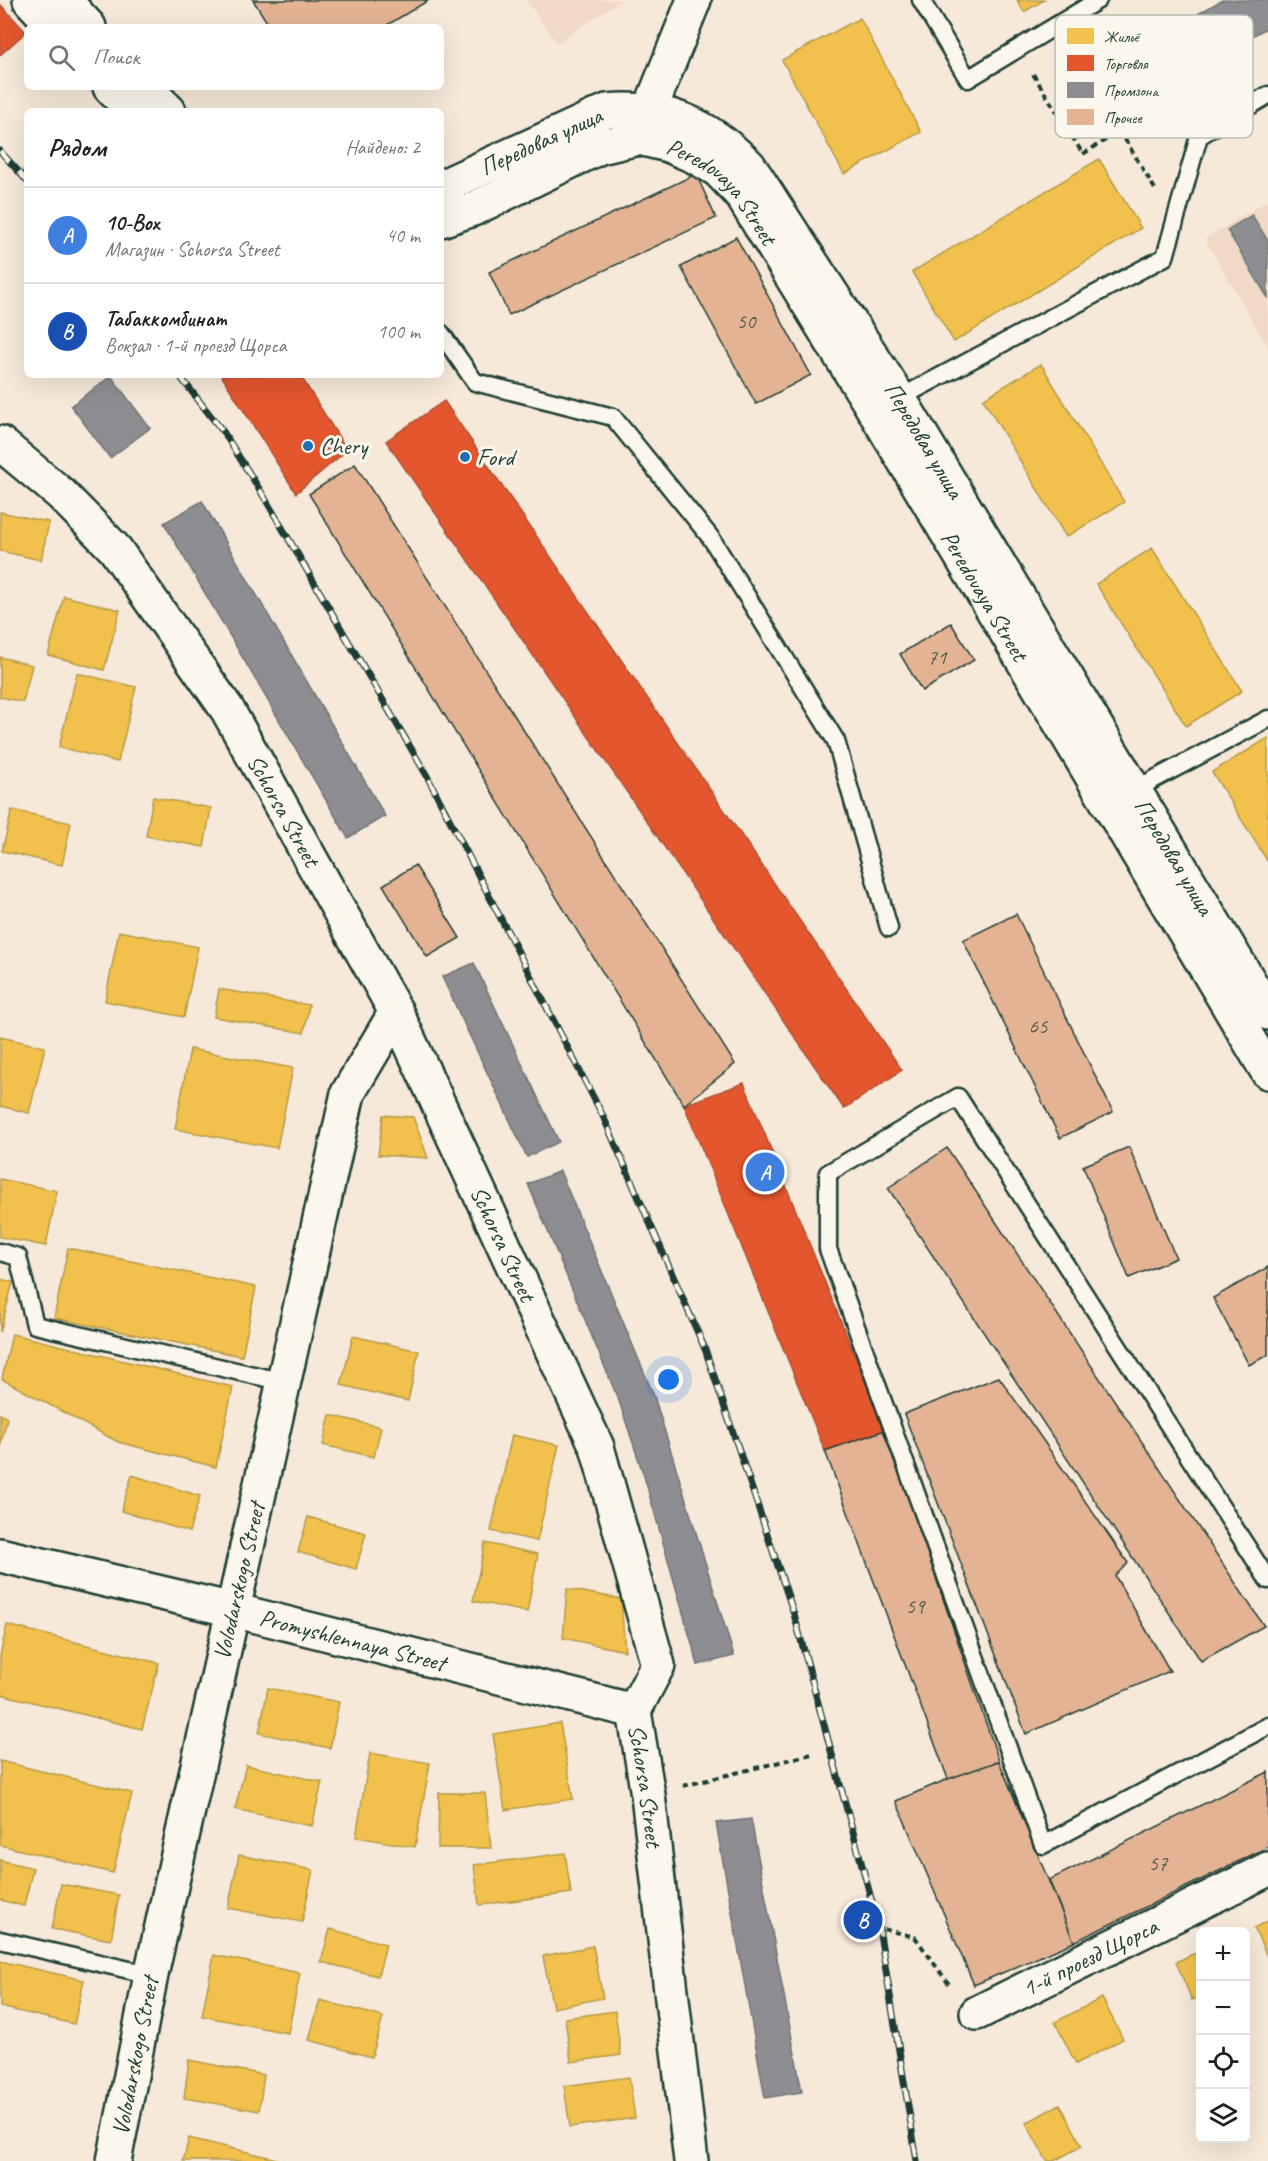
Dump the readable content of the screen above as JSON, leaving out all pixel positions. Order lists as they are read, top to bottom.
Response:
{
  "streets": {
    "street": [
      "Передовая улица",
      "Peredovaya Street",
      "Schorsa Street",
      "Volodarskogo Street",
      "Promyshlennaya Street",
      "1-й проезд Щорса"
    ]
  },
  "crossings": [
    ["Передовая улица", "Peredovaya Street"],
    ["Schorsa Street", "Volodarskogo Street"],
    ["Schorsa Street", "Promyshlennaya Street"],
    ["Volodarskogo Street", "Promyshlennaya Street"]
  ],
  "places": ["Chery", "Ford"],
  "house_numbers": [
    "50",
    "71",
    "65",
    "59",
    "57"
  ],
  "legend": [
    "Жильё",
    "Торговля",
    "Промзона",
    "Прочее"
  ],
  "page": {
    "search": "Поиск",
    "heading": ["Рядом", "Найдено: 2"],
    "list": [
      {
        "mark": "A",
        "name": "10-Box",
        "note": "Магазин · Schorsa Street",
        "value": "40 m"
      },
      {
        "mark": "B",
        "name": "Табаккомбинат",
        "note": "Вокзал · 1-й проезд Щорса",
        "value": "100 m"
      }
    ],
    "pins": ["A", "B"],
    "map_buttons": ["+", "−"]
  }
}
